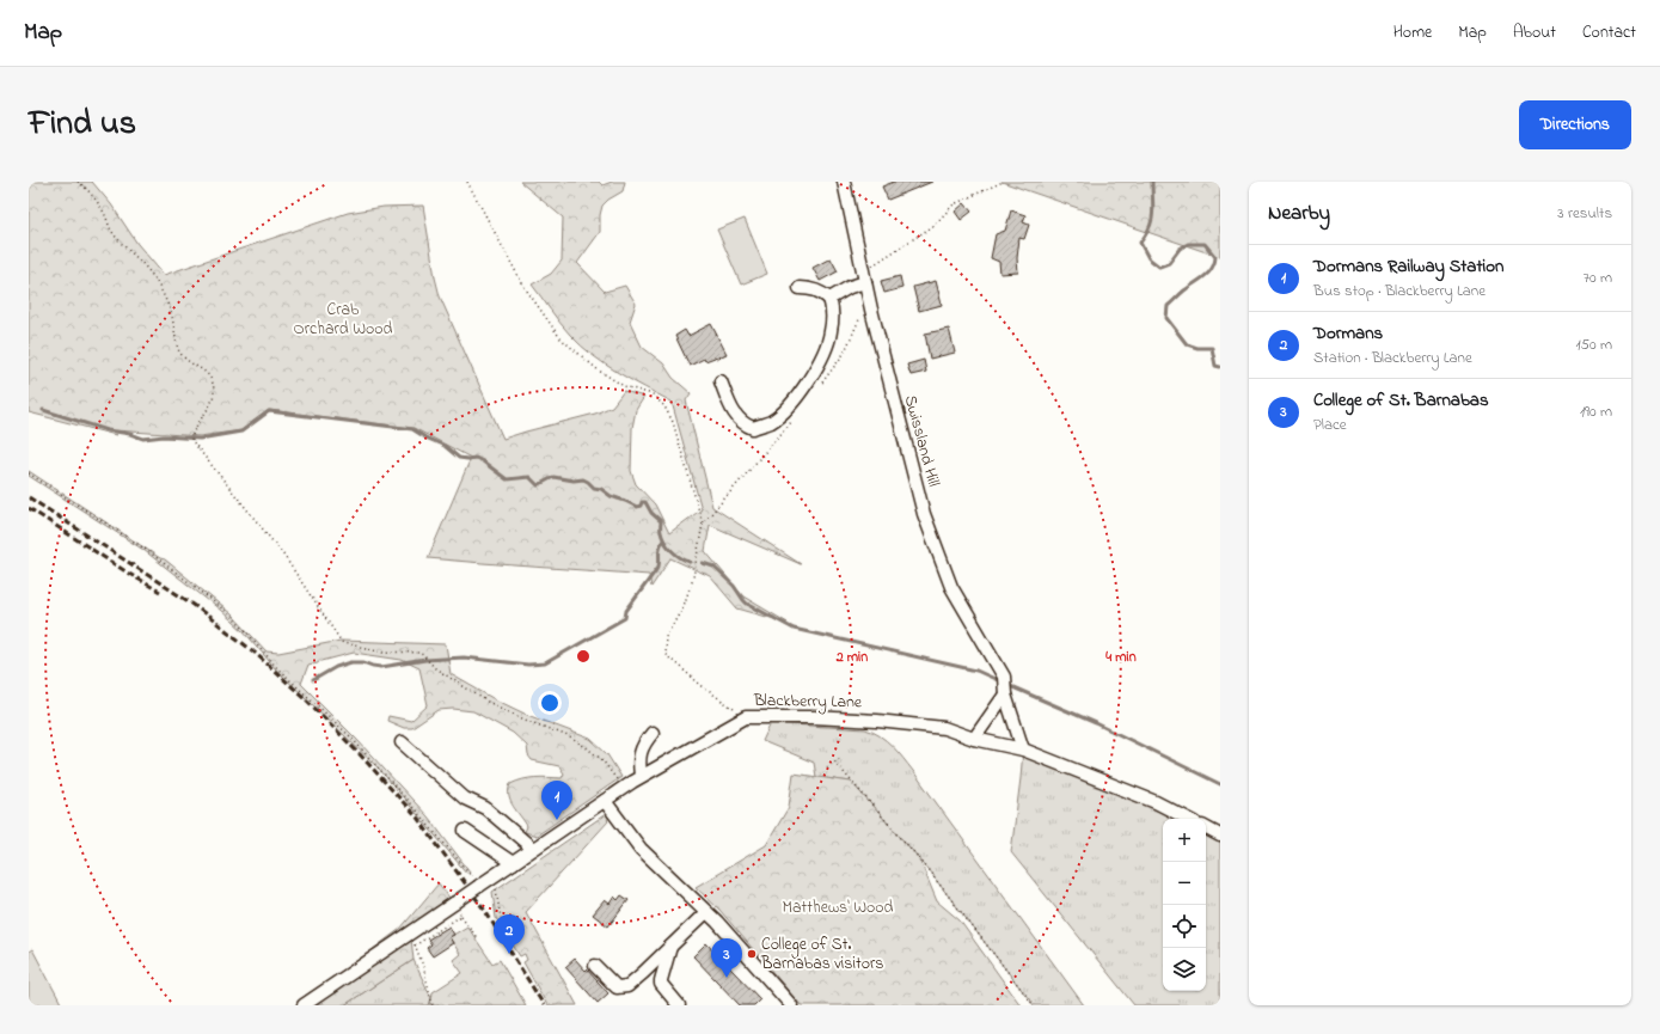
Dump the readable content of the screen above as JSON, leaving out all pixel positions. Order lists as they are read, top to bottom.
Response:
{
  "streets": {
    "street": ["Swissland Hill", "Blackberry Lane"]
  },
  "crossings": [
    ["Swissland Hill", "Blackberry Lane"]
  ],
  "parks": ["Crab Orchard Wood", "Matthews' Wood"],
  "places": ["College of St. Barnabas visitors"],
  "page": {
    "header": "Map",
    "nav": [
      "Home",
      "Map",
      "About",
      "Contact"
    ],
    "title": "Find us",
    "buttons": "Directions",
    "heading": ["Nearby", "3 results"],
    "list": [
      {
        "mark": "1",
        "name": "Dormans Railway Station",
        "note": "Bus stop · Blackberry Lane",
        "value": "70 m"
      },
      {
        "mark": "2",
        "name": "Dormans",
        "note": "Station · Blackberry Lane",
        "value": "150 m"
      },
      {
        "mark": "3",
        "name": "College of St. Barnabas",
        "note": "Place",
        "value": "190 m"
      }
    ],
    "pins": ["1", "2", "3"],
    "map_buttons": ["+", "−"]
  },
  "rings": ["2 min", "4 min"]
}
